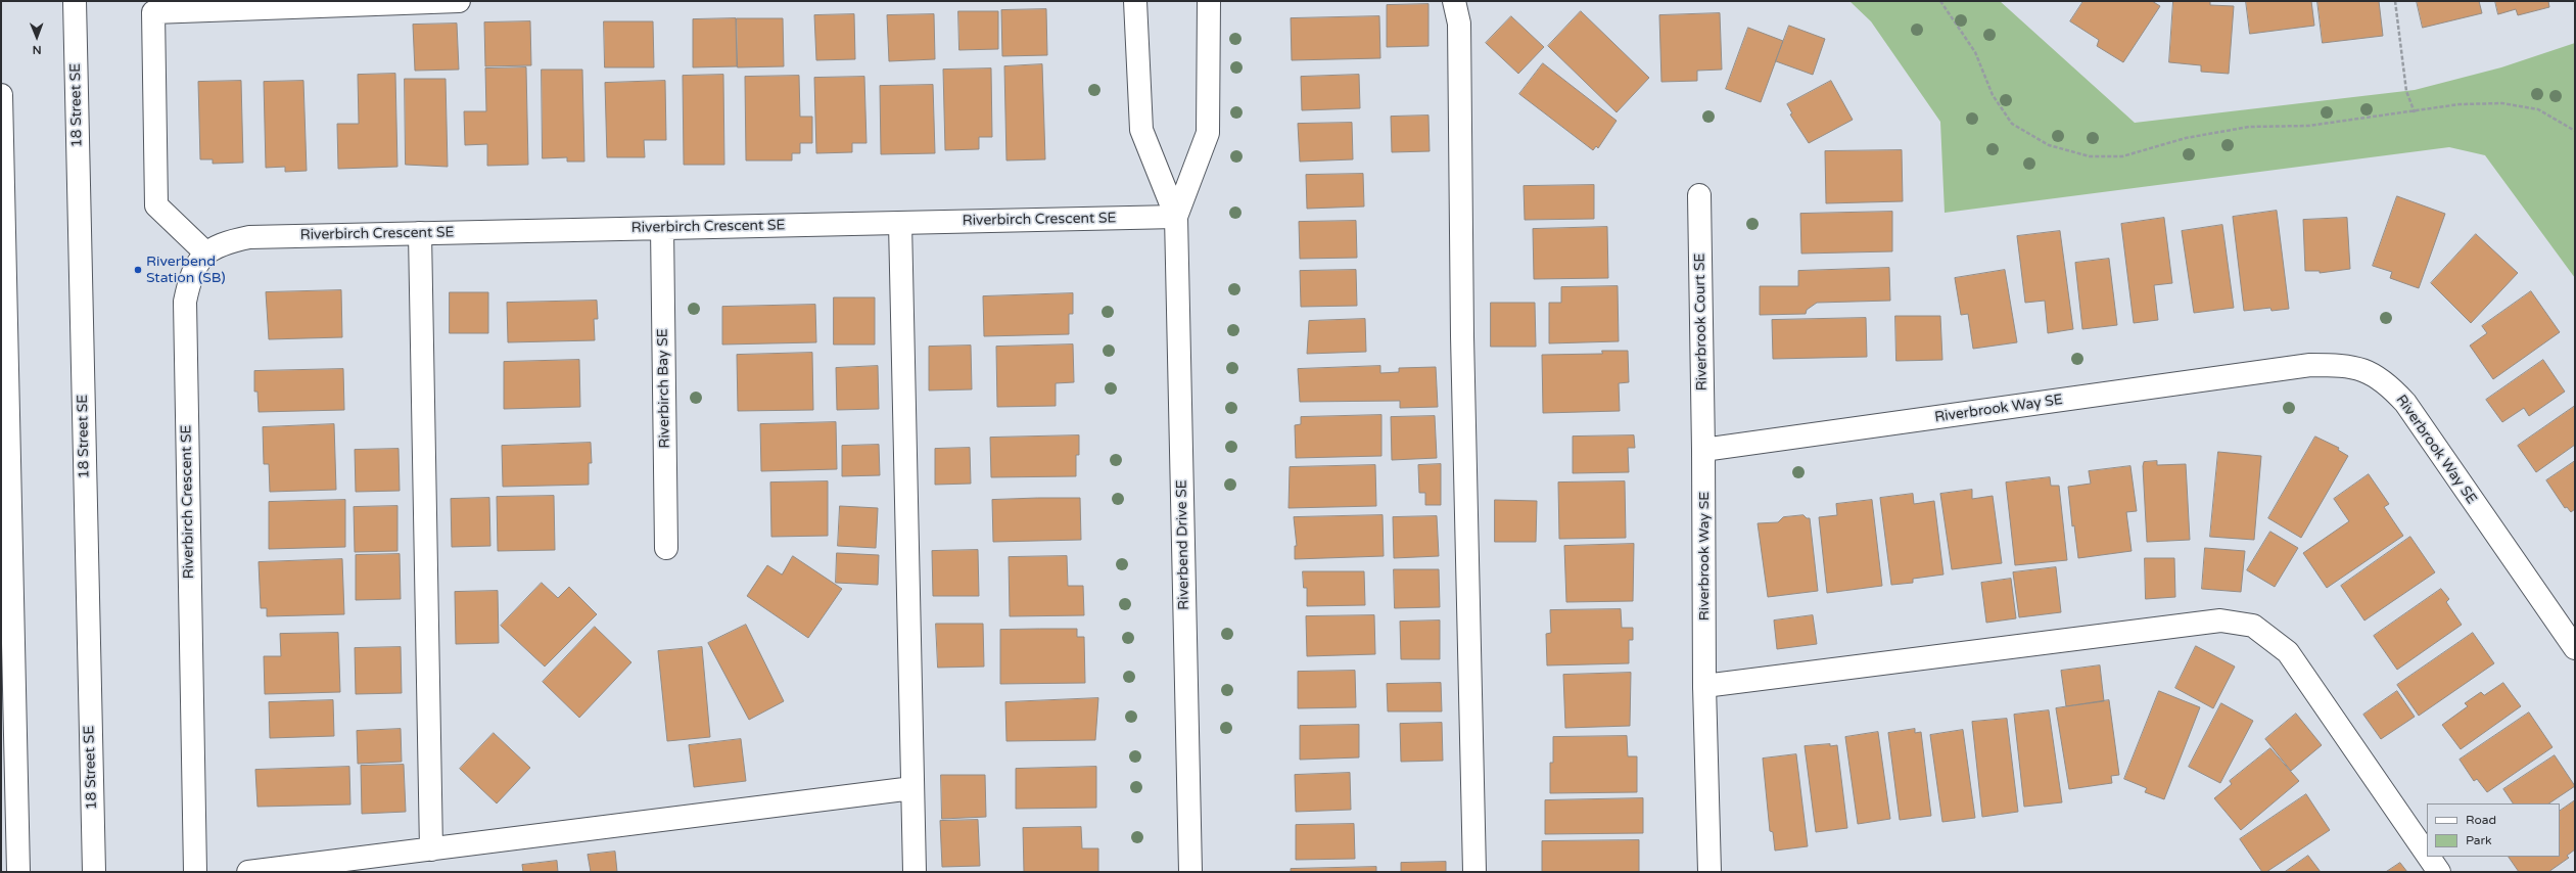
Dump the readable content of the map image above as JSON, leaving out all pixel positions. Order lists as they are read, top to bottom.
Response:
{
  "streets": {
    "street": [
      "18 Street SE",
      "Riverbirch Crescent SE",
      "Riverbrook Court SE",
      "Riverbirch Bay SE",
      "Riverbrook Way SE",
      "Riverbend Drive SE"
    ]
  },
  "crossings": [
    ["Riverbirch Crescent SE", "Riverbirch Bay SE"],
    ["Riverbirch Crescent SE", "Riverbend Drive SE"],
    ["Riverbrook Court SE", "Riverbrook Way SE"]
  ],
  "places": ["Riverbend Station (SB)"],
  "legend": ["Road", "Park"],
  "north": "bottom"
}
